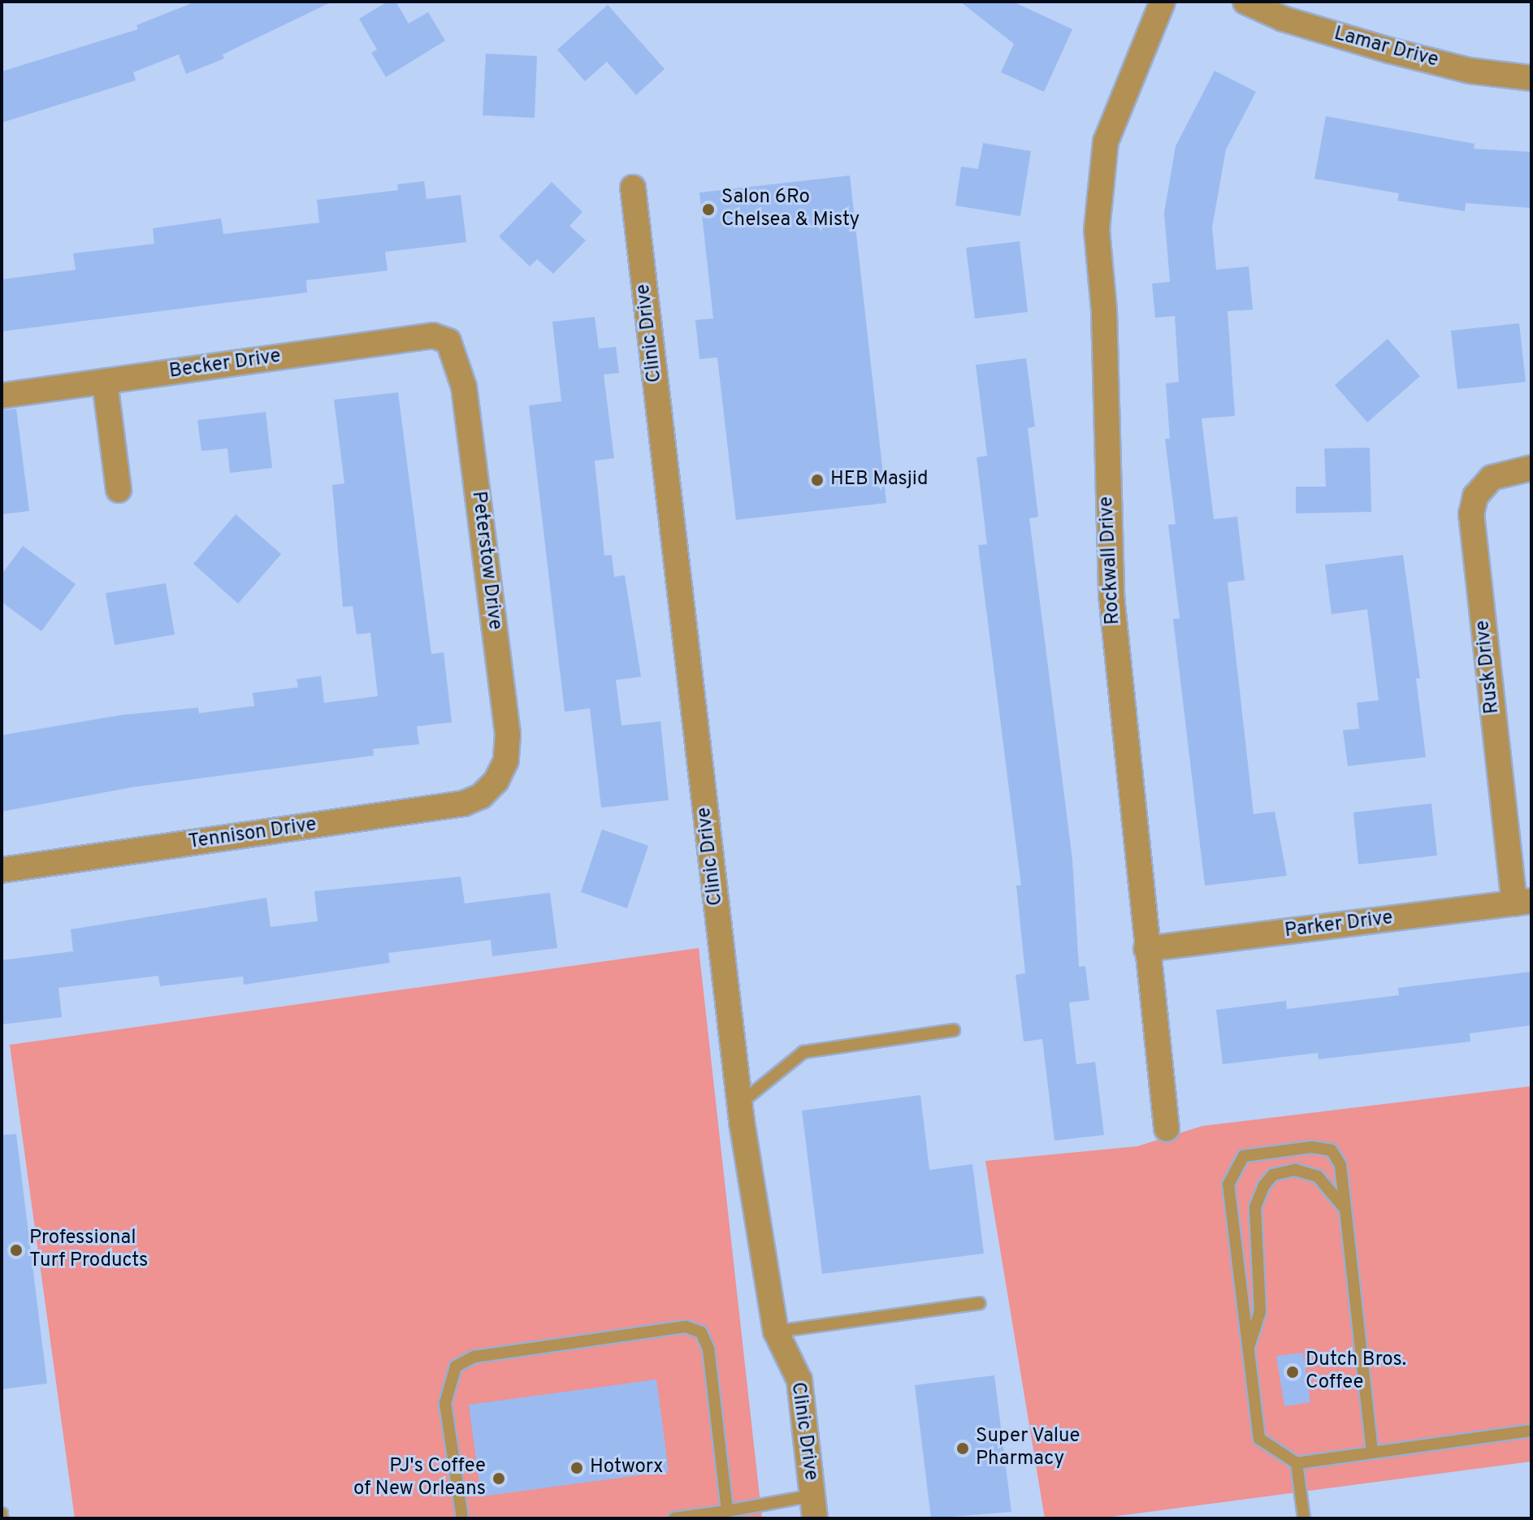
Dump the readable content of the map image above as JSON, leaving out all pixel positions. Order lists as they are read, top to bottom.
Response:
{
  "streets": {
    "street": [
      "Lamar Drive",
      "Clinic Drive",
      "Becker Drive",
      "Peterstow Drive",
      "Rockwall Drive",
      "Rusk Drive",
      "Tennison Drive",
      "Parker Drive"
    ]
  },
  "crossings": [
    ["Becker Drive", "Peterstow Drive"],
    ["Peterstow Drive", "Tennison Drive"],
    ["Rockwall Drive", "Parker Drive"],
    ["Rusk Drive", "Parker Drive"]
  ],
  "places": [
    "Salon 6Ro Chelsea & Misty",
    "HEB Masjid",
    "Professional Turf Products",
    "Dutch Bros. Coffee",
    "Super Value Pharmacy",
    "Hotworx",
    "PJ's Coffee of New Orleans"
  ]
}
